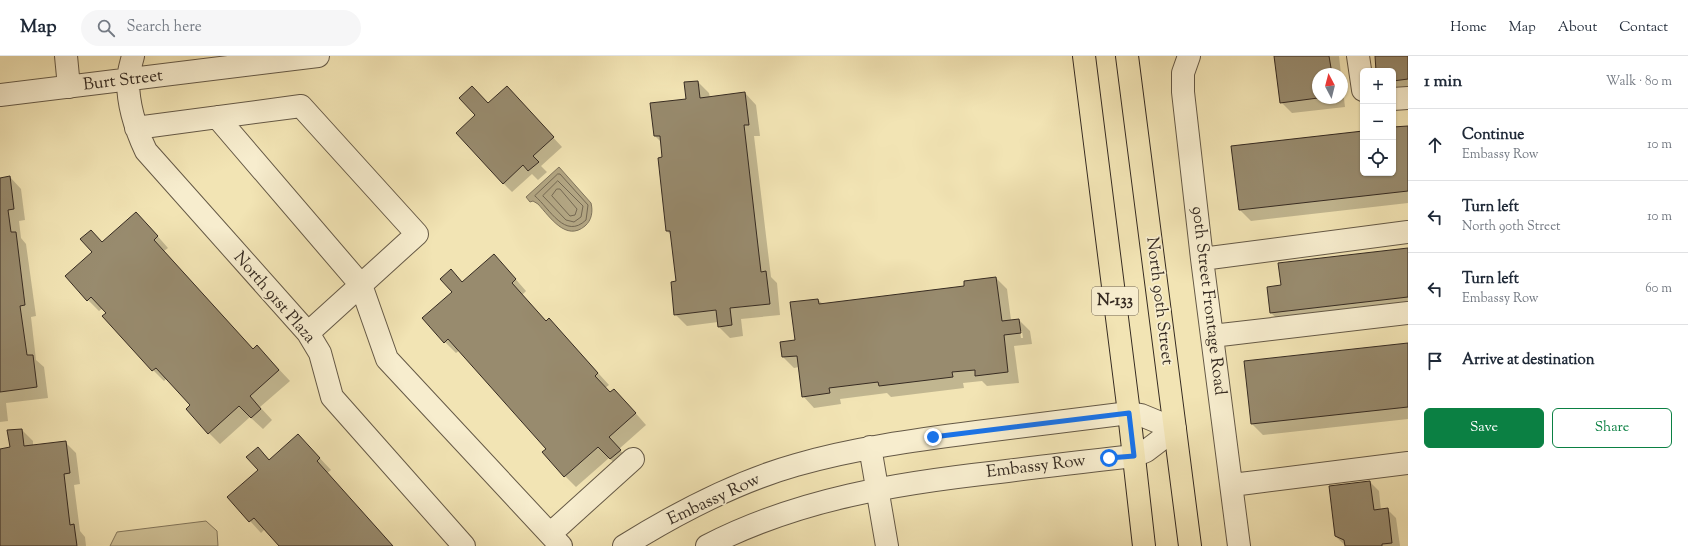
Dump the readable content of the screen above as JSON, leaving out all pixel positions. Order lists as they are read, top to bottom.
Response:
{
  "streets": {
    "main road": ["N-133", "North 90th Street"],
    "street": [
      "Burt Street",
      "North 91st Plaza",
      "90th Street Frontage Road",
      "Embassy Row"
    ]
  },
  "crossings": [
    ["Burt Street", "North 91st Plaza"],
    ["N-133", "Embassy Row"],
    ["North 90th Street", "Embassy Row"]
  ],
  "north": "top",
  "page": {
    "header": "Map",
    "search": "Search here",
    "nav": [
      "Home",
      "Map",
      "About",
      "Contact"
    ],
    "heading": ["1 min", "Walk · 80 m"],
    "map_buttons": ["+", "−"],
    "list": [
      ["Continue", "Embassy Row", "10 m"],
      ["Turn left", "North 90th Street", "10 m"],
      ["Turn left", "Embassy Row", "60 m"],
      "Arrive at destination"
    ],
    "buttons": ["Save", "Share"]
  }
}
